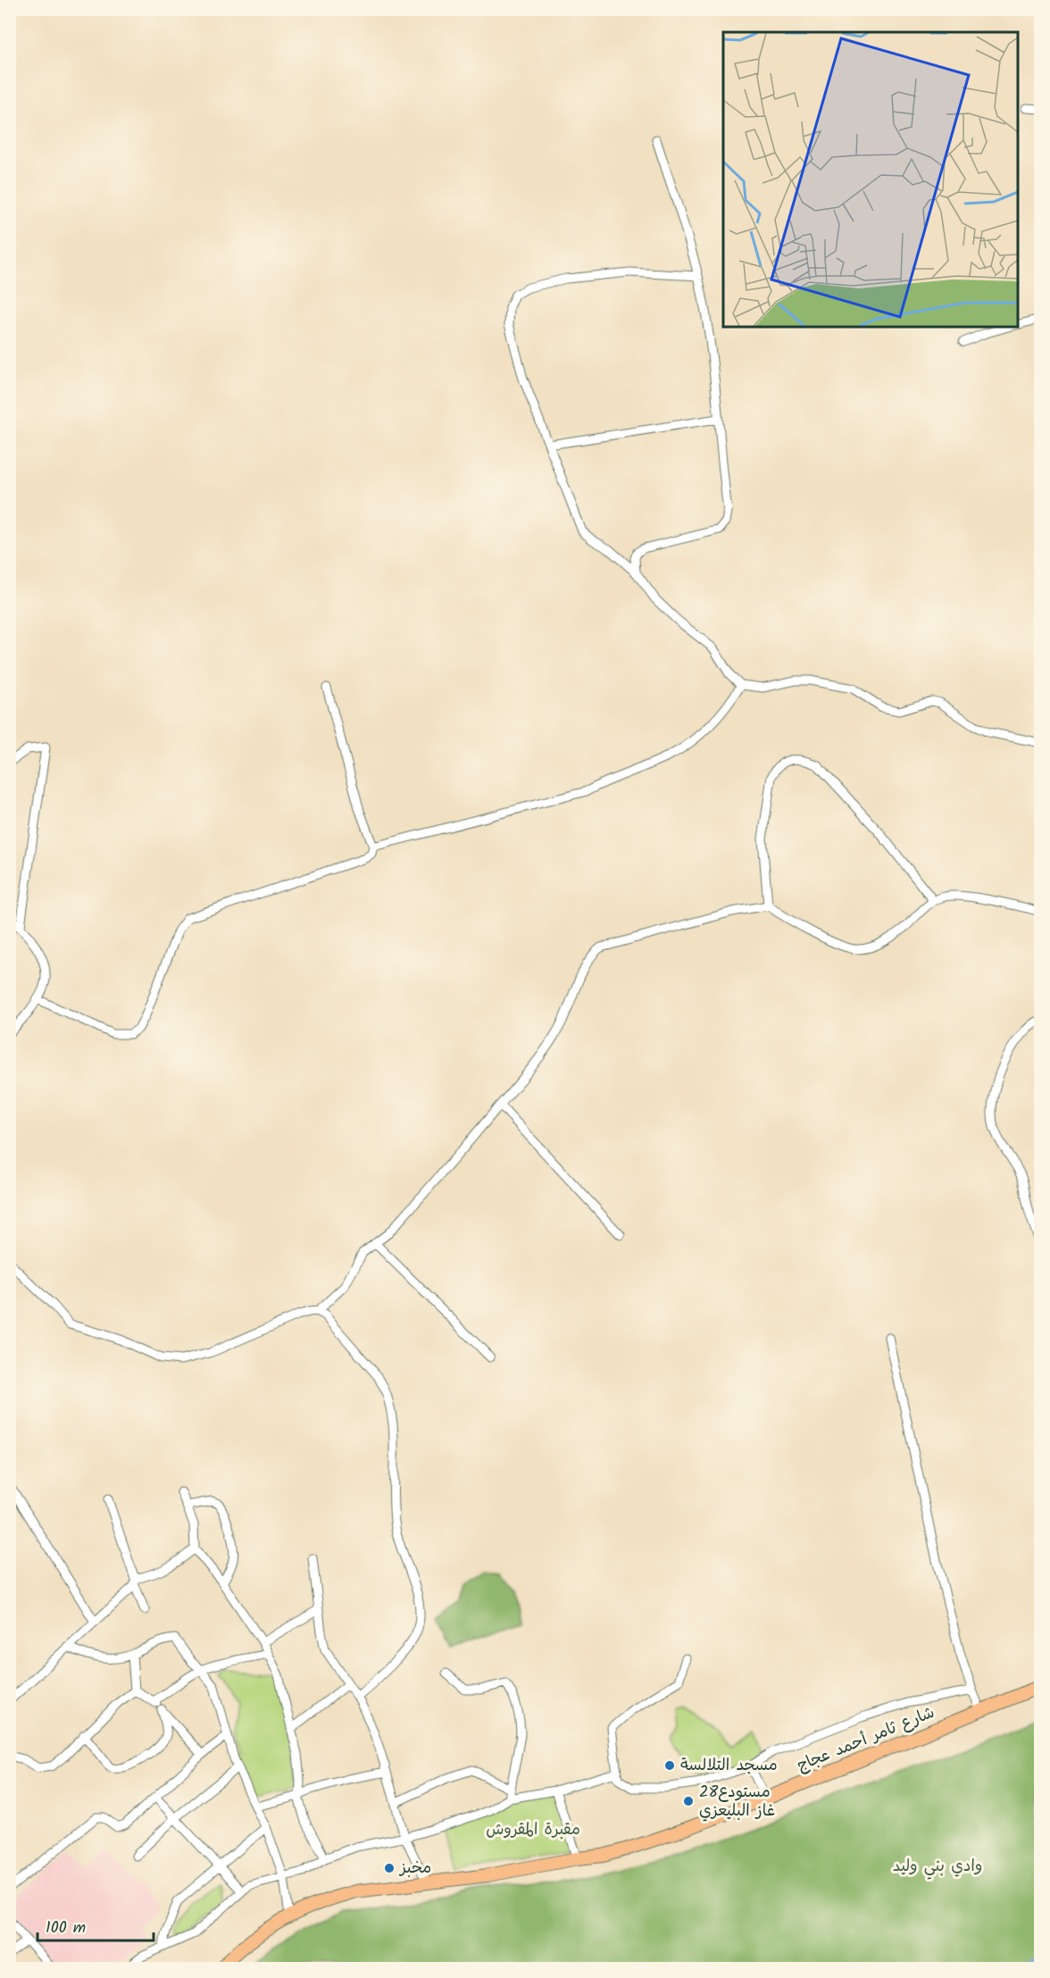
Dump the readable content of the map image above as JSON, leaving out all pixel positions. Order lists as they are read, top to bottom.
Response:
{
  "streets": {
    "main road": ["شارع ثامر أحمد عجاج"]
  },
  "parks": ["مقبرة المقروش", "وادي بني وليد"],
  "places": ["مسجد التلالسة", "28مستودع غاز البليعزي", "مخبز"],
  "scale_bar": "100 m"
}
